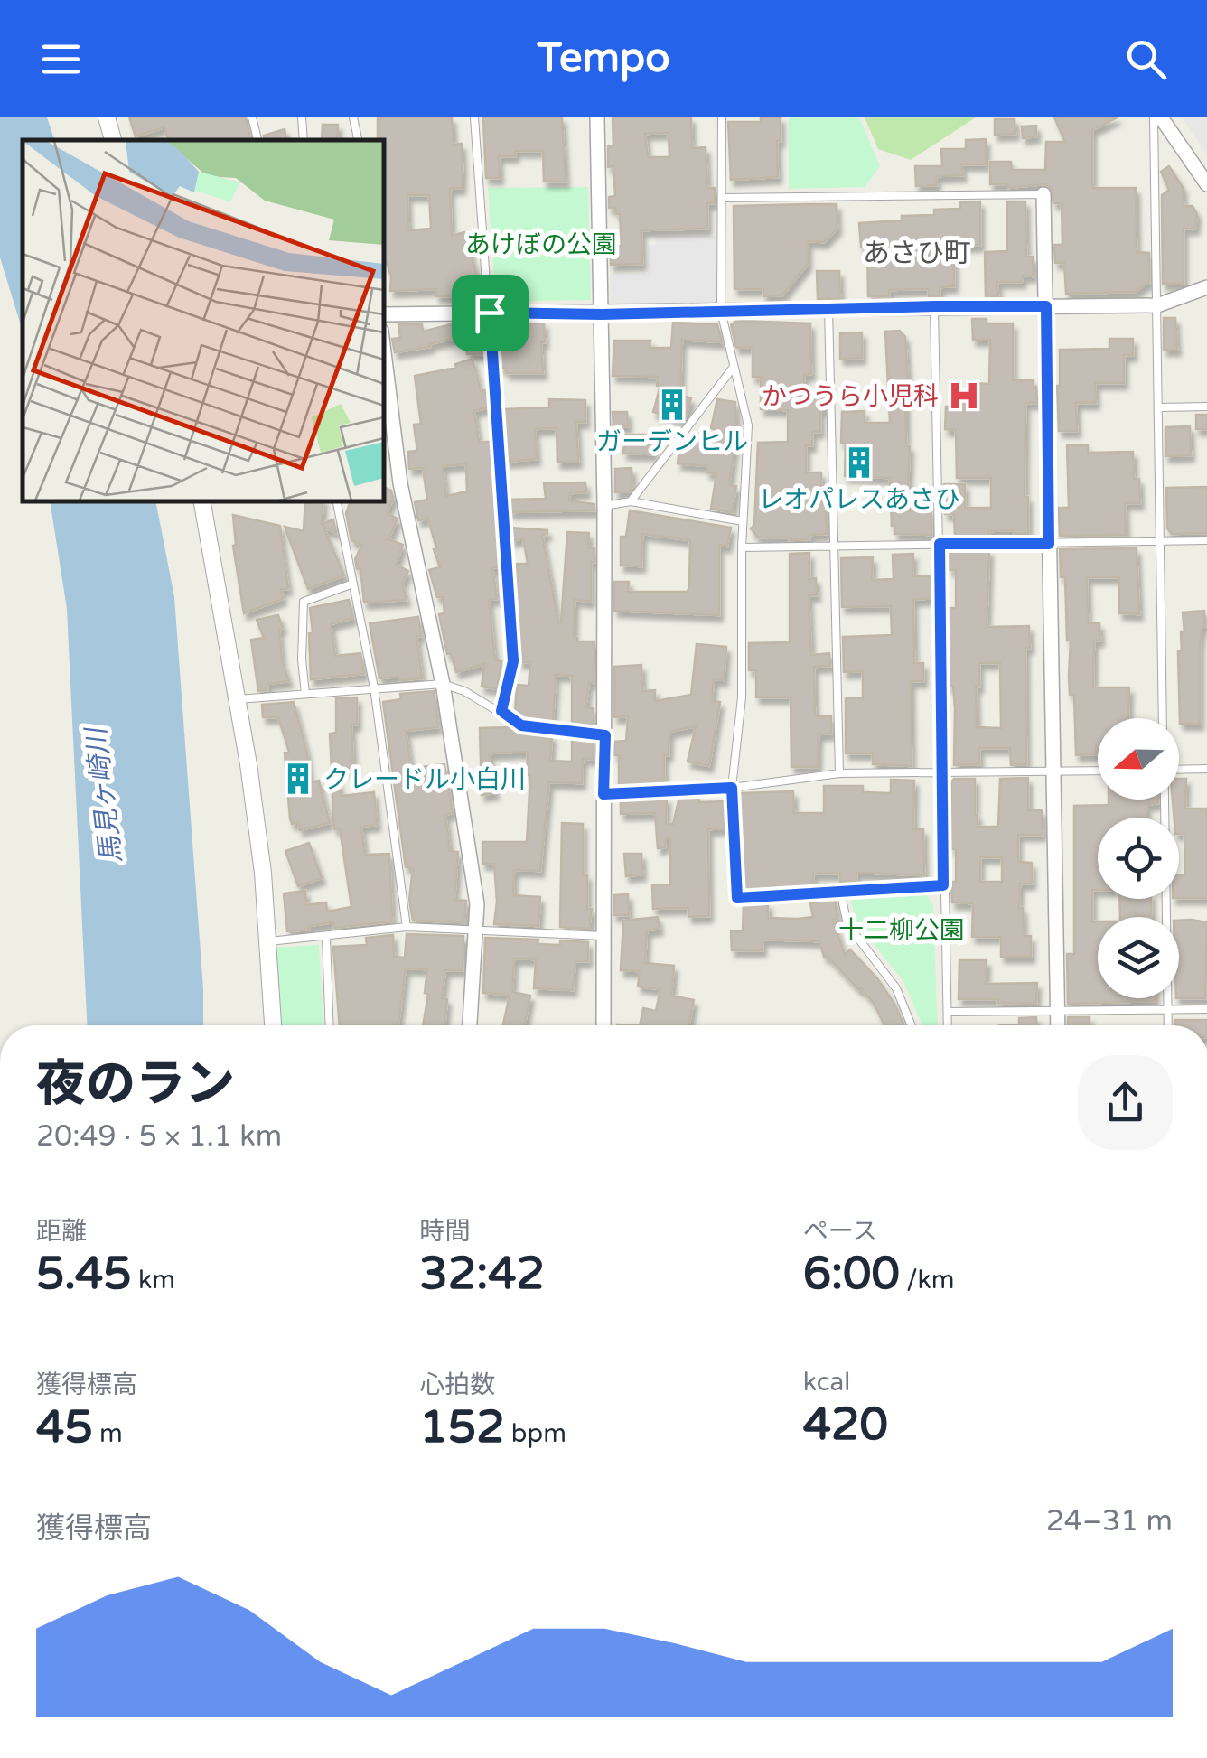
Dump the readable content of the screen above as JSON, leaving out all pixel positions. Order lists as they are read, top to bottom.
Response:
{
  "districts": ["あさひ町"],
  "water": ["馬見ヶ崎川"],
  "parks": ["あけぼの公園", "十二柳公園"],
  "places": {
    "hospital": ["かつうら小児科"],
    "building": ["ガーデンヒル", "レオパレスあさひ", "クレードル小白川"]
  },
  "north": "left",
  "page": {
    "header": "Tempo",
    "heading": ["夜のラン", "20:49 · 5 × 1.1 km"],
    "stats": [
      ["距離", "5.45 km"],
      ["時間", "32:42"],
      ["ペース", "6:00 /km"],
      ["獲得標高", "45 m"],
      ["心拍数", "152 bpm"],
      ["kcal", "420"]
    ],
    "chart": ["獲得標高", "24–31 m"]
  }
}
